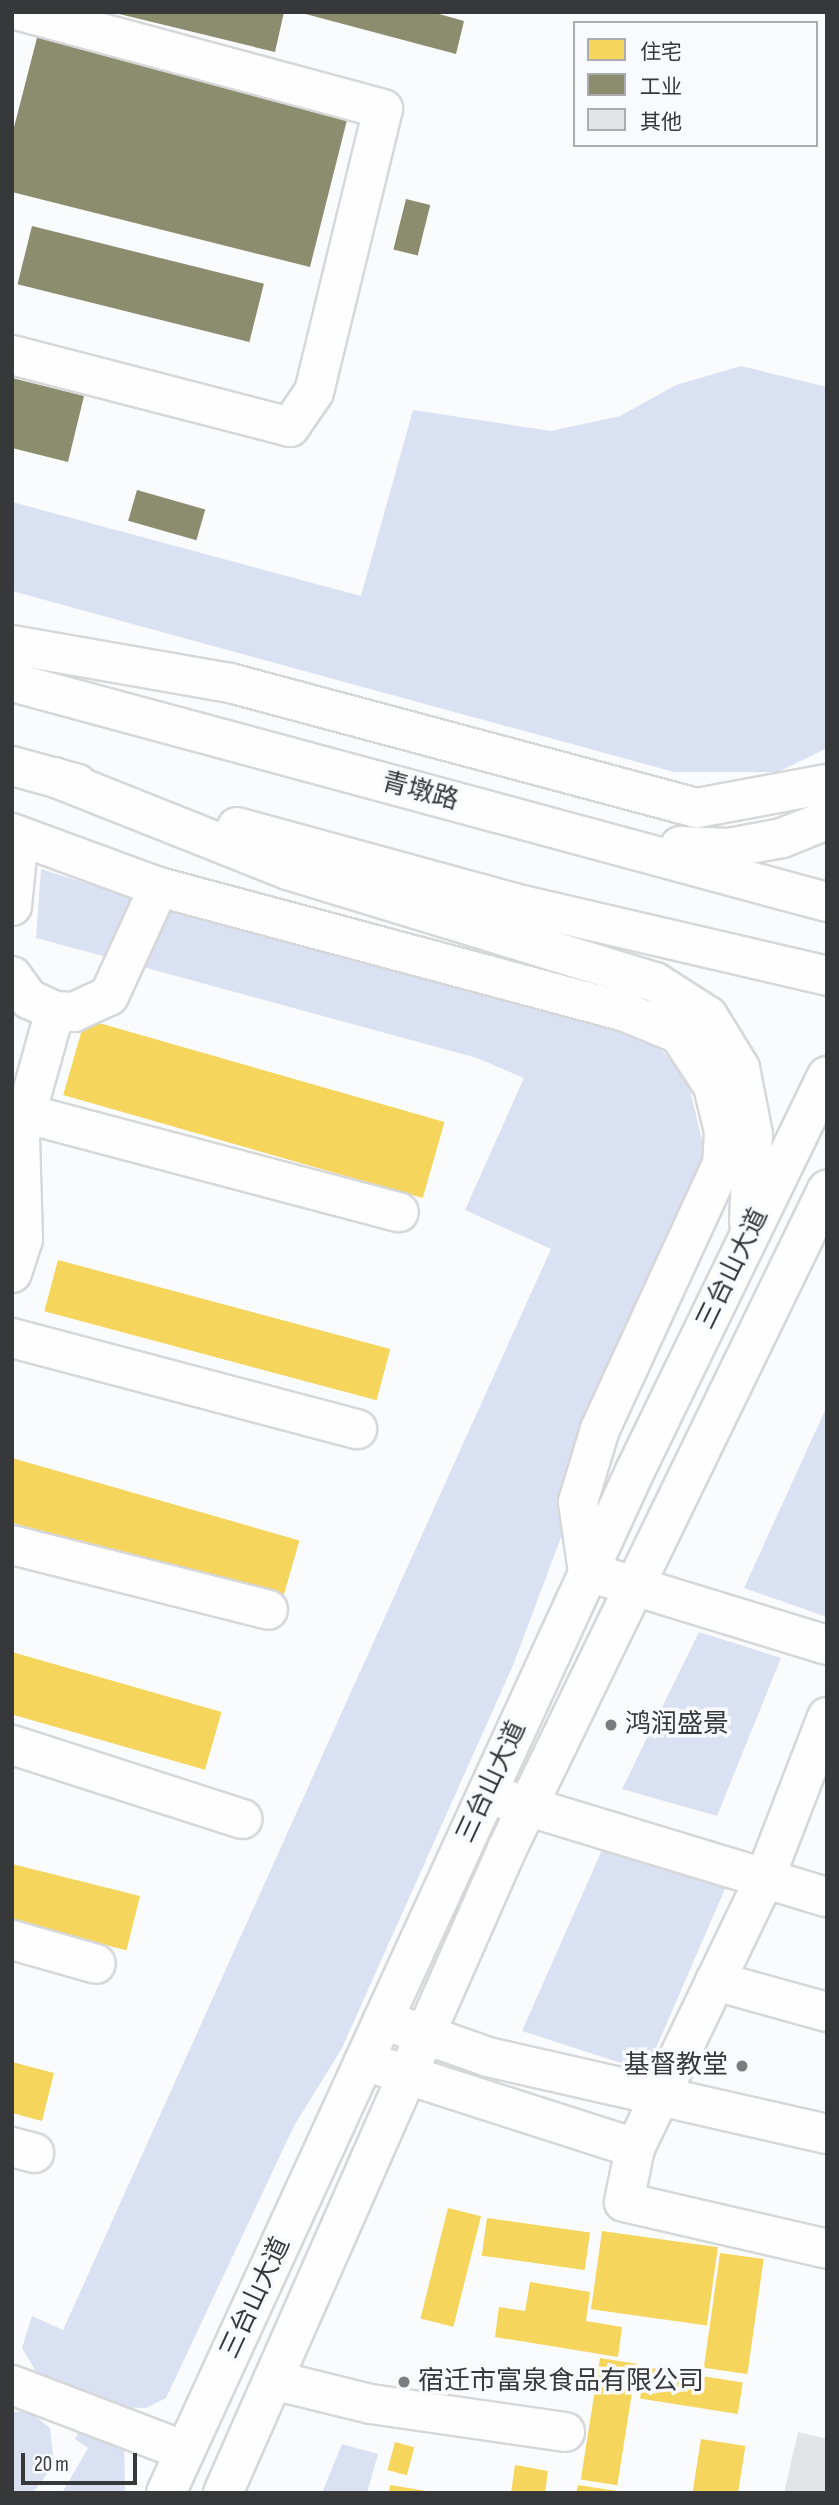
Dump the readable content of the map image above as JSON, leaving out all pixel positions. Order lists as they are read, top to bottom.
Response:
{
  "streets": {
    "main road": ["青墩路", "三台山大道"]
  },
  "places": ["鸿润盛景", "基督教堂", "宿迁市富泉食品有限公司"],
  "legend": ["住宅", "工业", "其他"],
  "scale_bar": "20 m"
}
